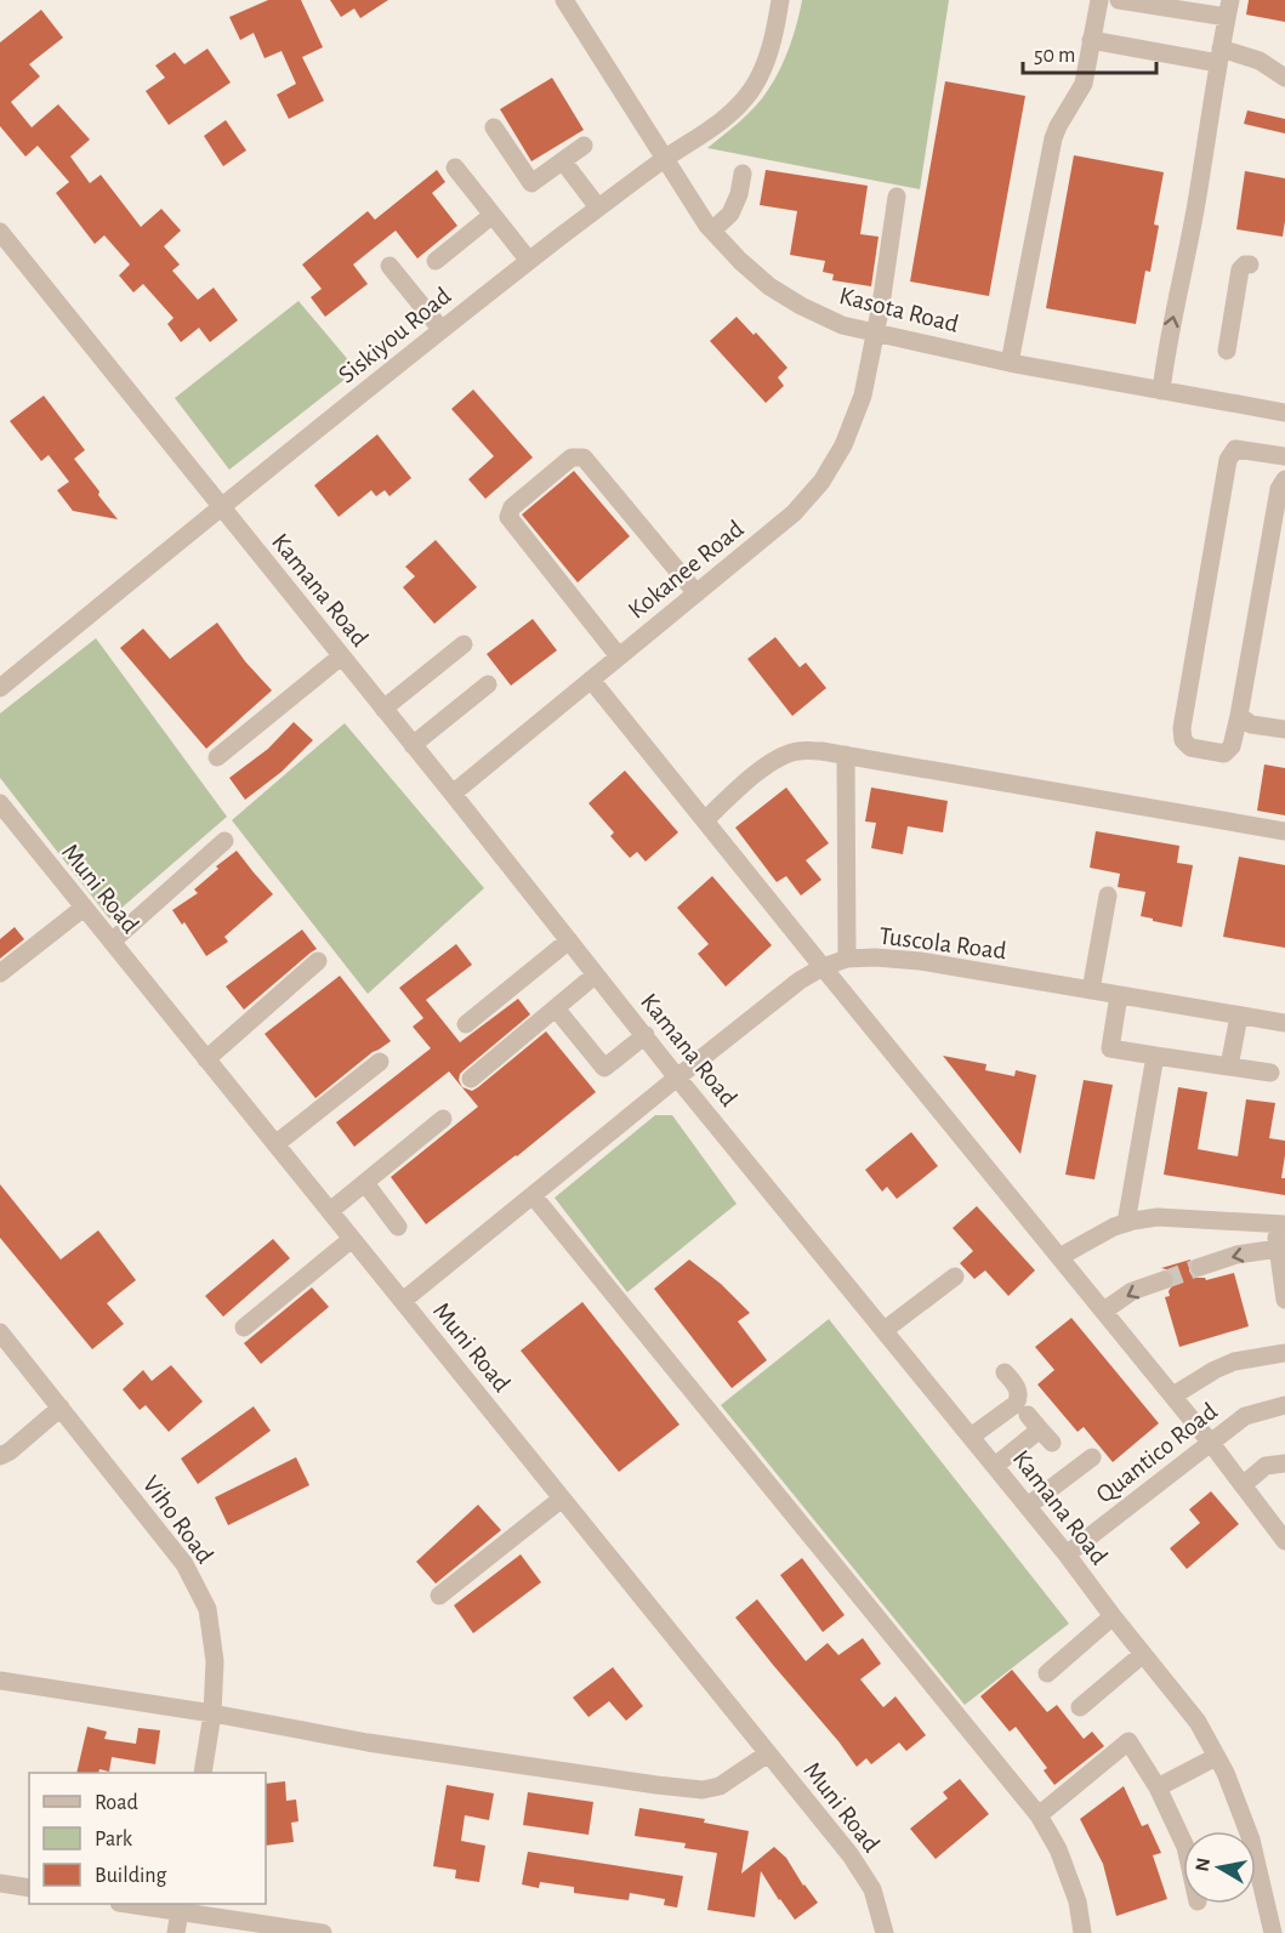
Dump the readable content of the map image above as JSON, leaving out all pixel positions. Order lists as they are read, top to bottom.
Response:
{
  "streets": {
    "street": [
      "Kasota Road",
      "Siskiyou Road",
      "Kokanee Road",
      "Kamana Road",
      "Muni Road",
      "Tuscola Road",
      "Quantico Road",
      "Viho Road"
    ]
  },
  "crossings": [
    ["Kasota Road", "Siskiyou Road"],
    ["Kasota Road", "Kokanee Road"],
    ["Siskiyou Road", "Kamana Road"],
    ["Kokanee Road", "Kamana Road"],
    ["Kamana Road", "Tuscola Road"],
    ["Kamana Road", "Quantico Road"],
    ["Muni Road", "Tuscola Road"]
  ],
  "legend": ["Road", "Park", "Building"],
  "scale_bar": "50 m",
  "north": "left"
}
